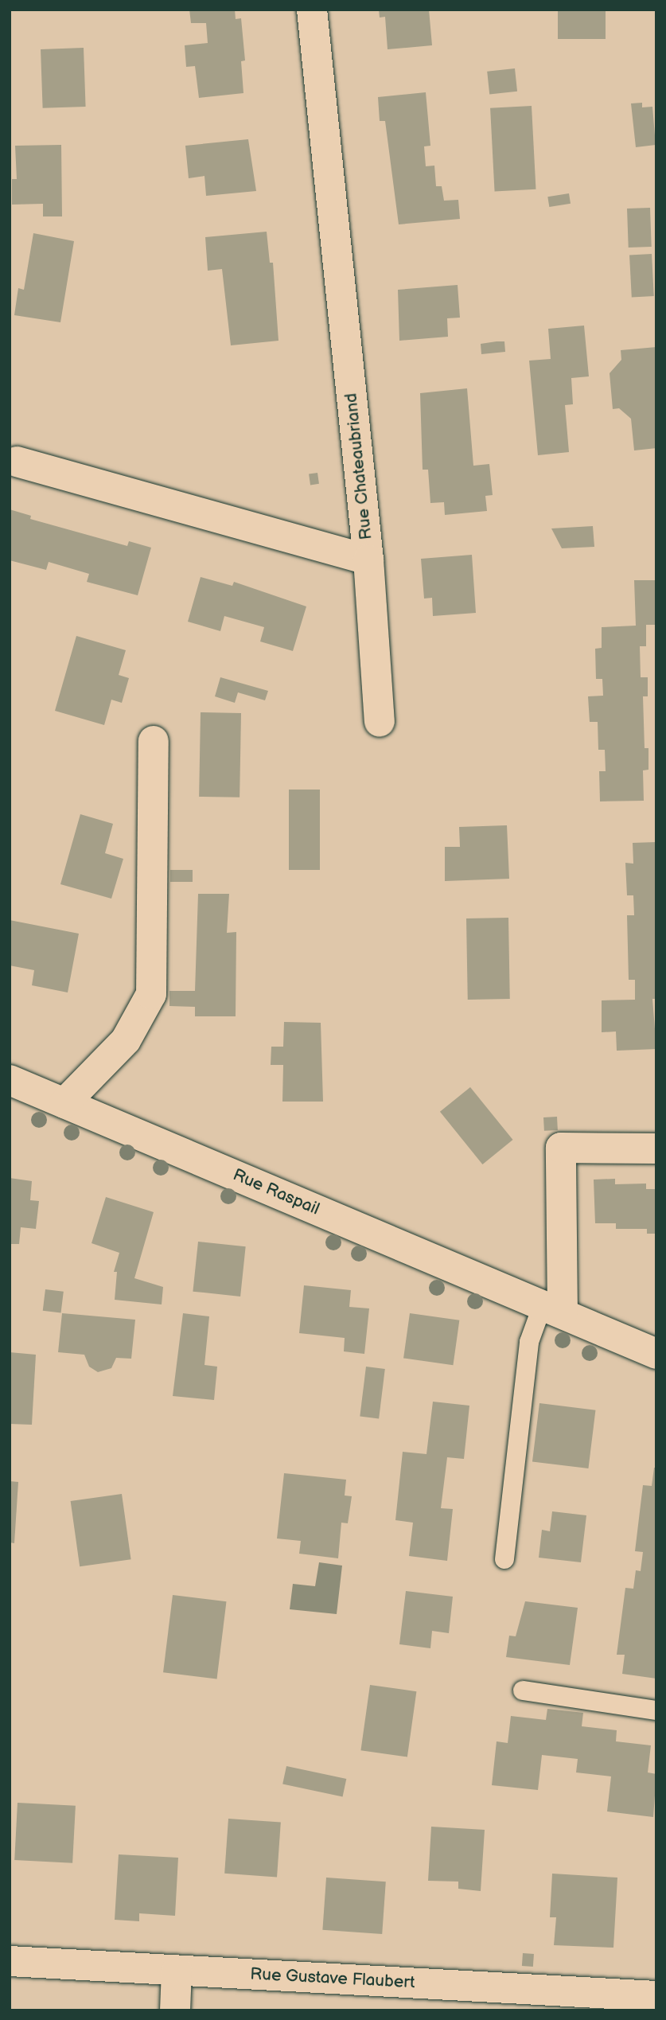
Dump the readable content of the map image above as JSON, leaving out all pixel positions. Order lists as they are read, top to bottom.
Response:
{
  "streets": {
    "street": ["Rue Chateaubriand", "Rue Raspail", "Rue Gustave Flaubert"]
  }
}
